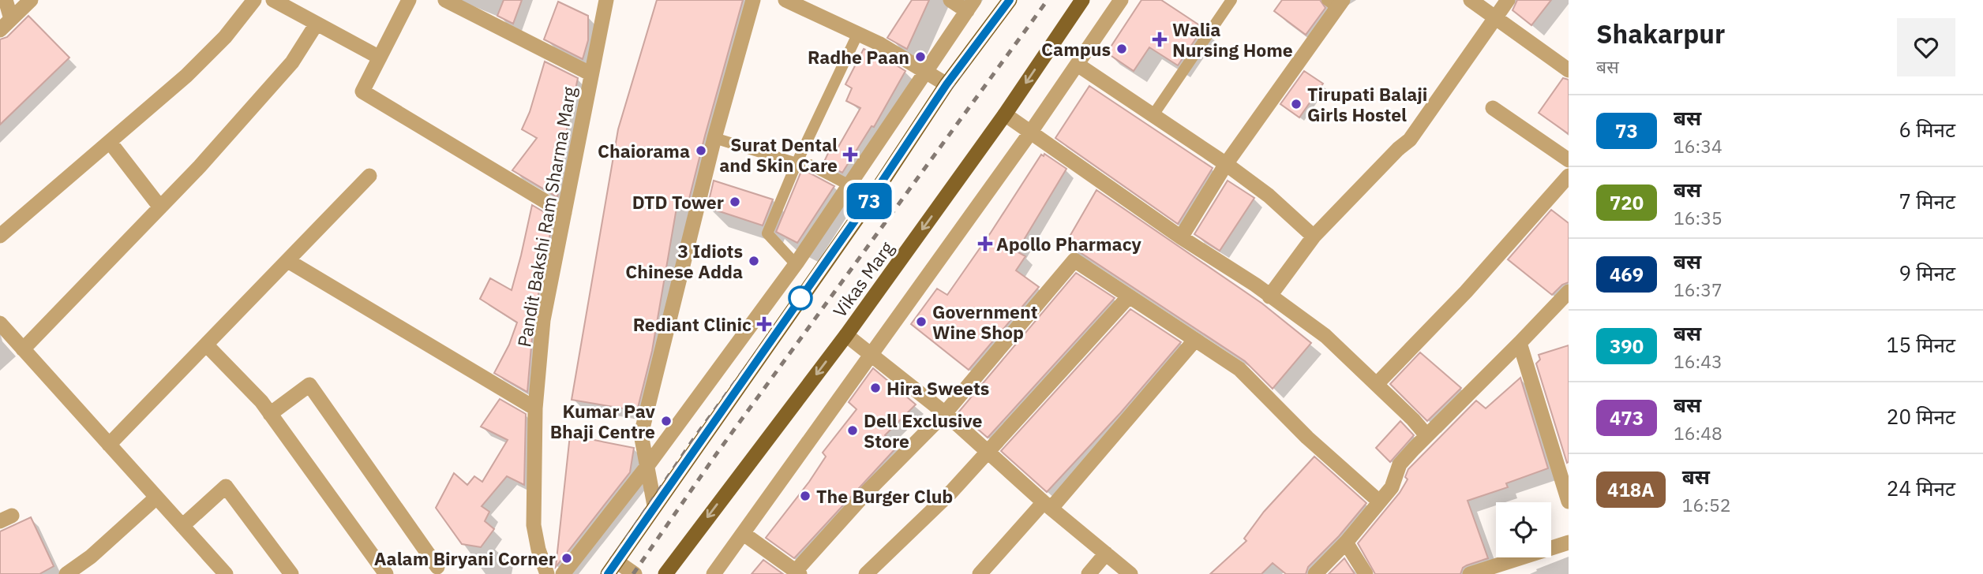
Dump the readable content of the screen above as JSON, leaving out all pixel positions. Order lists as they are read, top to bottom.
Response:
{
  "streets": {
    "main road": ["Vikas Marg"],
    "street": ["Pandit Bakshi Ram Sharma Marg"]
  },
  "places": {
    "health": [
      "Walia Nursing Home",
      "Surat Dental and Skin Care",
      "Apollo Pharmacy",
      "Rediant Clinic"
    ],
    "other": [
      "Campus",
      "Radhe Paan",
      "Tirupati Balaji Girls Hostel",
      "Chaiorama",
      "DTD Tower",
      "3 Idiots Chinese Adda",
      "Government Wine Shop",
      "Hira Sweets",
      "Kumar Pav Bhaji Centre",
      "Dell Exclusive Store",
      "The Burger Club",
      "Aalam Biryani Corner"
    ]
  },
  "lines": ["bus line 73"],
  "page": {
    "on_map": "73",
    "heading": ["Shakarpur", "बस"],
    "list": [
      {
        "mark": "73",
        "name": "बस",
        "note": "16:34",
        "value": "6 मिनट"
      },
      {
        "mark": "720",
        "name": "बस",
        "note": "16:35",
        "value": "7 मिनट"
      },
      {
        "mark": "469",
        "name": "बस",
        "note": "16:37",
        "value": "9 मिनट"
      },
      {
        "mark": "390",
        "name": "बस",
        "note": "16:43",
        "value": "15 मिनट"
      },
      {
        "mark": "473",
        "name": "बस",
        "note": "16:48",
        "value": "20 मिनट"
      },
      {
        "mark": "418A",
        "name": "बस",
        "note": "16:52",
        "value": "24 मिनट"
      }
    ]
  }
}
